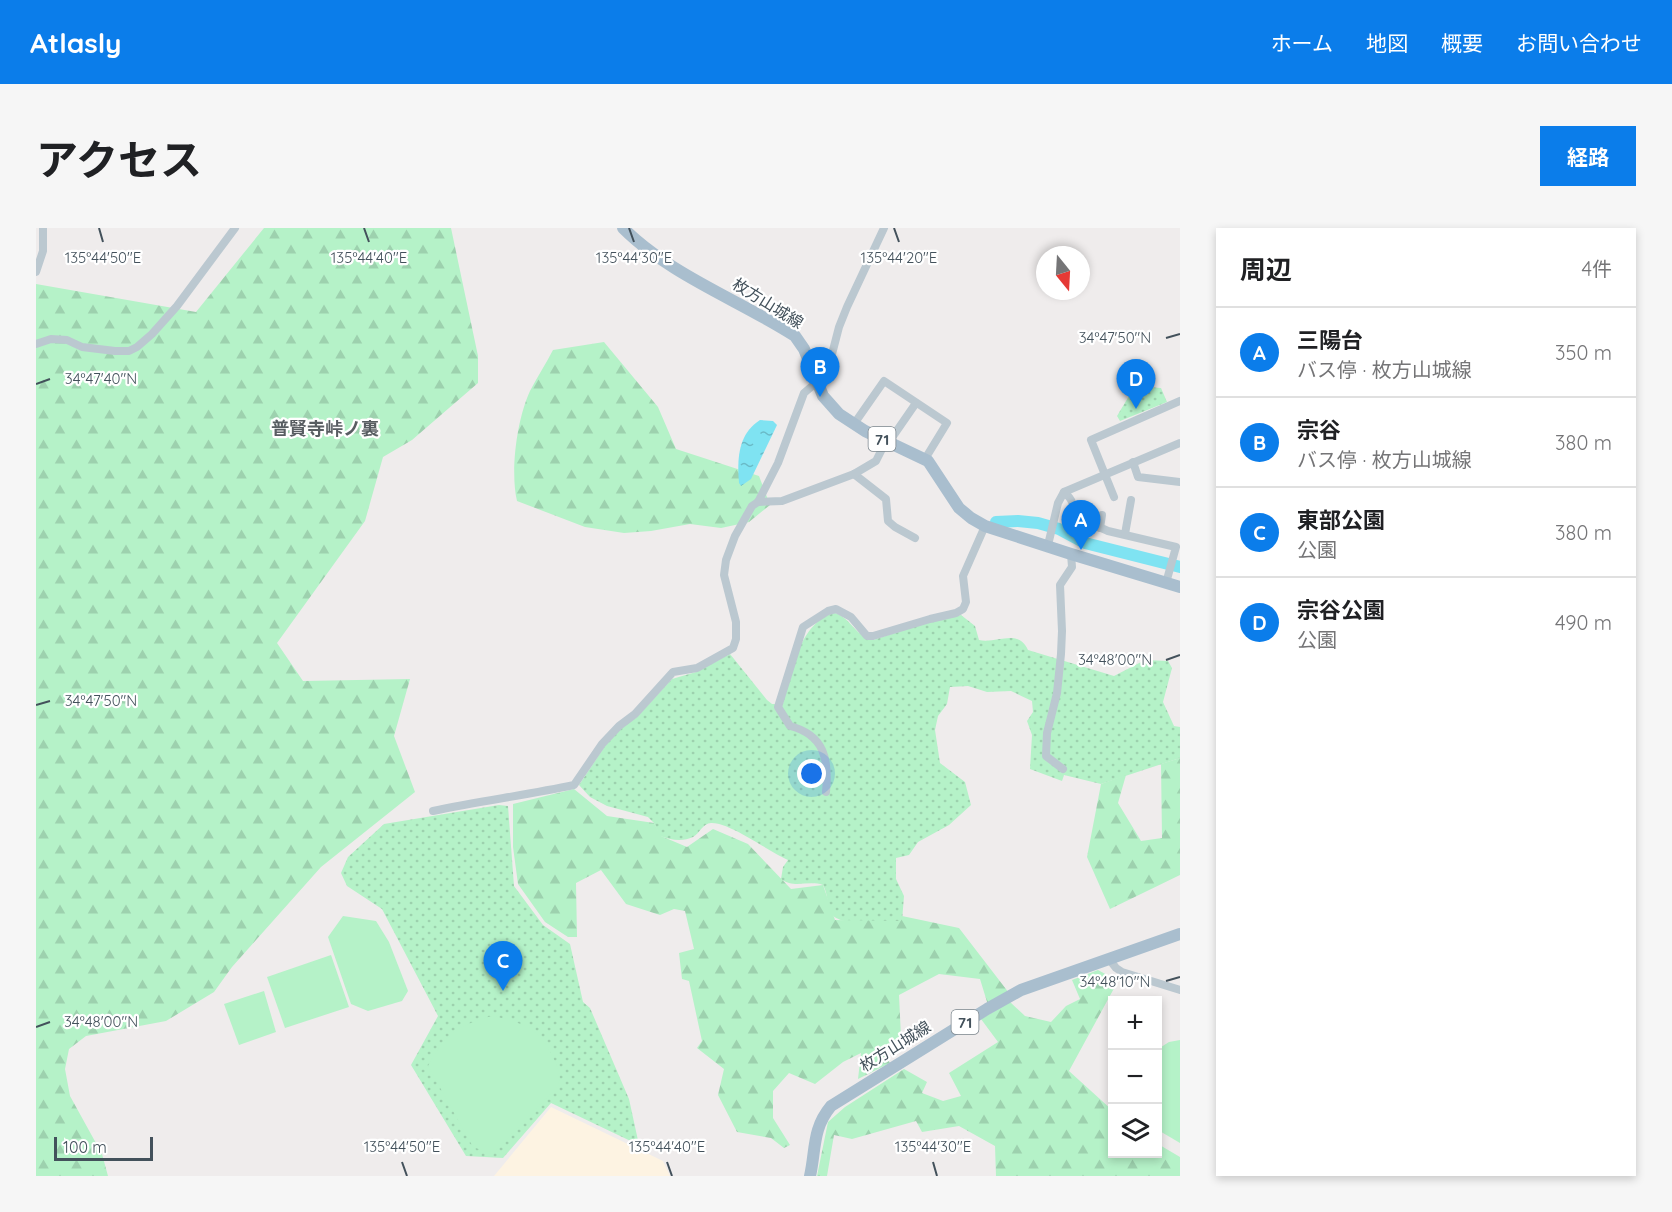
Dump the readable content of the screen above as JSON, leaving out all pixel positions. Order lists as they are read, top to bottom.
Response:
{
  "streets": {
    "main road": ["枚方山城線", "71"]
  },
  "districts": ["普賢寺峠ノ裏"],
  "scale_bar": "100 m",
  "north": "bottom",
  "page": {
    "header": "Atlasly",
    "nav": [
      "ホーム",
      "地図",
      "概要",
      "お問い合わせ"
    ],
    "title": "アクセス",
    "buttons": "経路",
    "heading": ["周辺", "4件"],
    "list": [
      {
        "mark": "A",
        "name": "三陽台",
        "note": "バス停 · 枚方山城線",
        "value": "350 m"
      },
      {
        "mark": "B",
        "name": "宗谷",
        "note": "バス停 · 枚方山城線",
        "value": "380 m"
      },
      {
        "mark": "C",
        "name": "東部公園",
        "note": "公園",
        "value": "380 m"
      },
      {
        "mark": "D",
        "name": "宗谷公園",
        "note": "公園",
        "value": "490 m"
      }
    ],
    "pins": [
      "B",
      "D",
      "A",
      "C"
    ],
    "map_buttons": ["+", "−"],
    "scale": "100 m"
  },
  "coordinates": [
    "135°44'50\"E",
    "135°44'40\"E",
    "135°44'30\"E",
    "135°44'20\"E",
    "34°47'50\"N",
    "34°47'40\"N",
    "34°48'00\"N",
    "34°48'10\"N"
  ]
}
